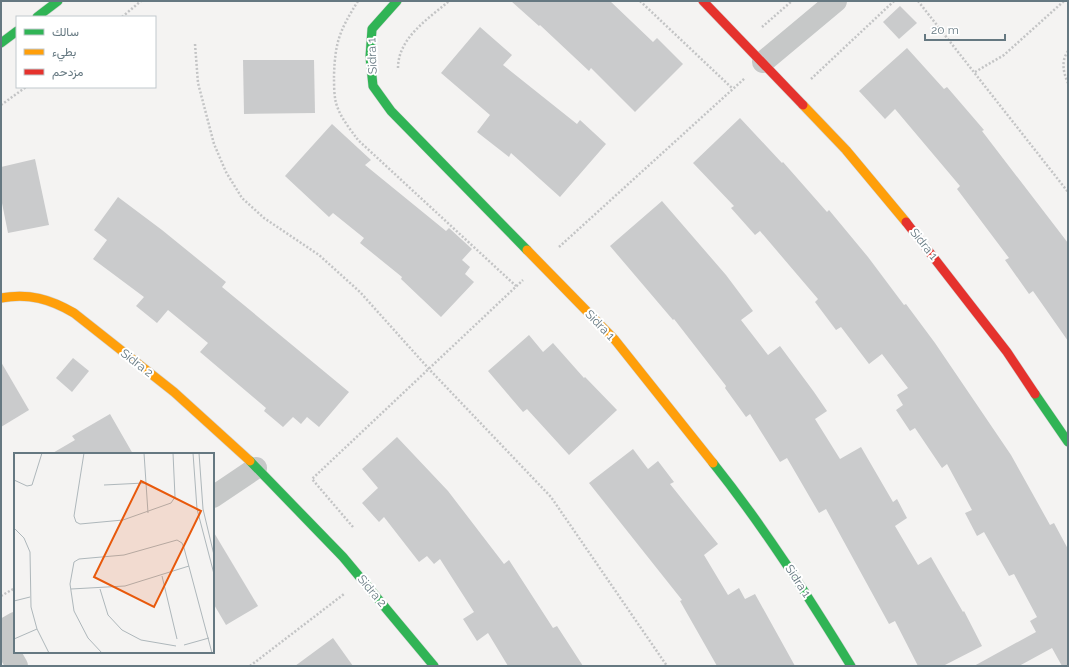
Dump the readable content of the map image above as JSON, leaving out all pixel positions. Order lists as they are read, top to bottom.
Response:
{
  "streets": {
    "street": ["Sidra 1", "Sidra 2"]
  },
  "legend": ["سالك", "بطيء", "مزدحم"],
  "scale_bar": "20 m"
}
